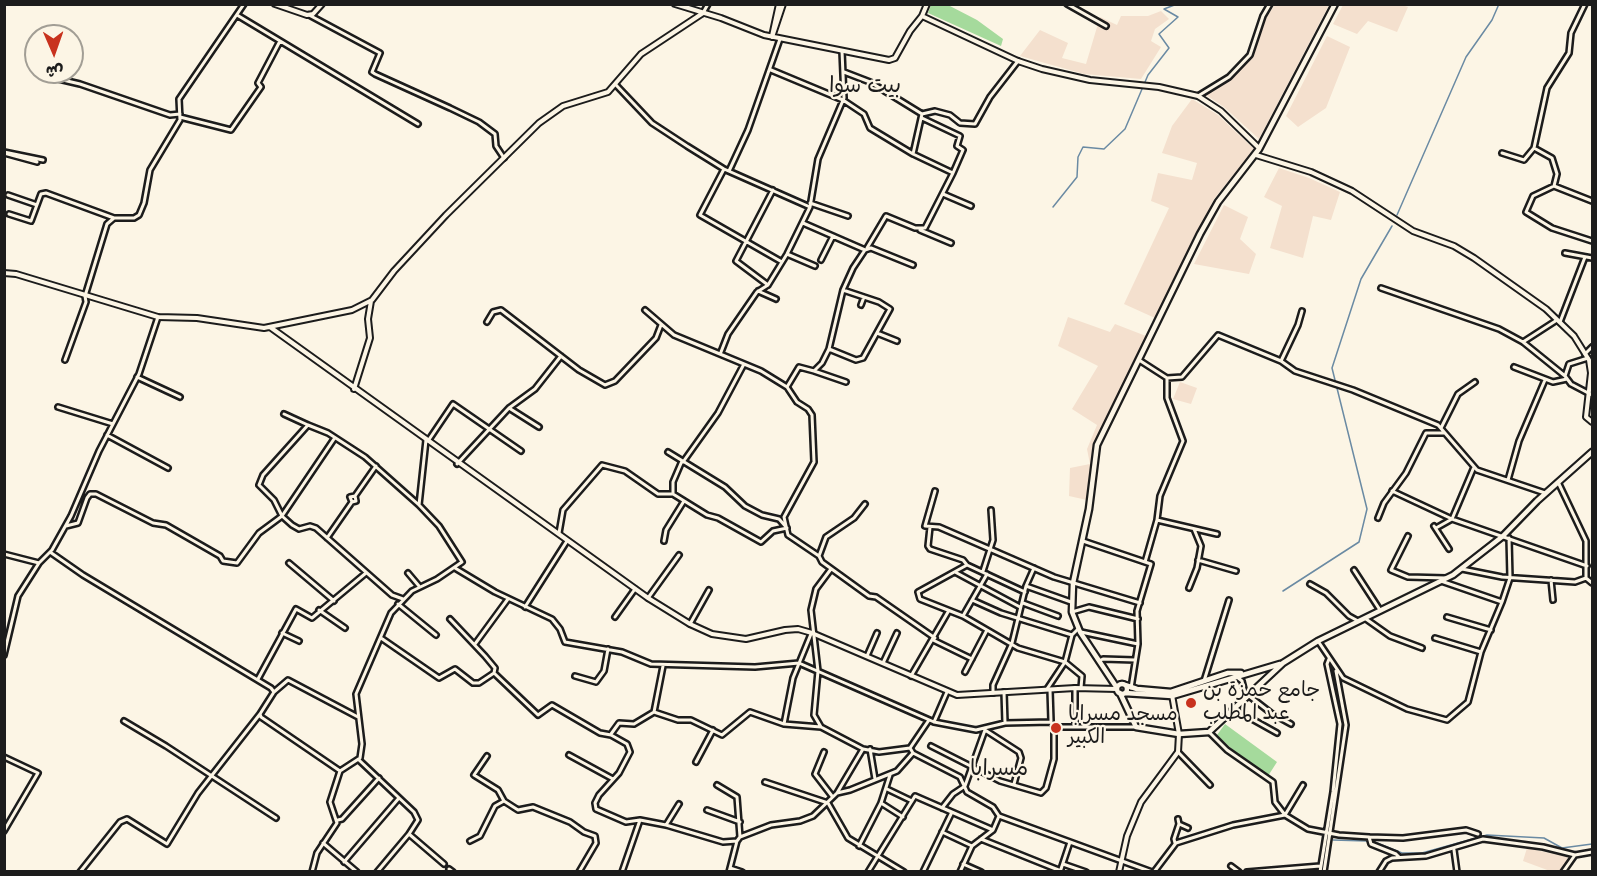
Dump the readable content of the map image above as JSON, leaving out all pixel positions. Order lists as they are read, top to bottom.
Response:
{
  "districts": ["بيت سوا", "مسرابا"],
  "places": ["جامع حمزة بن عبد المطلب", "مسجد مسرابا الكبير"],
  "north": "bottom"
}
